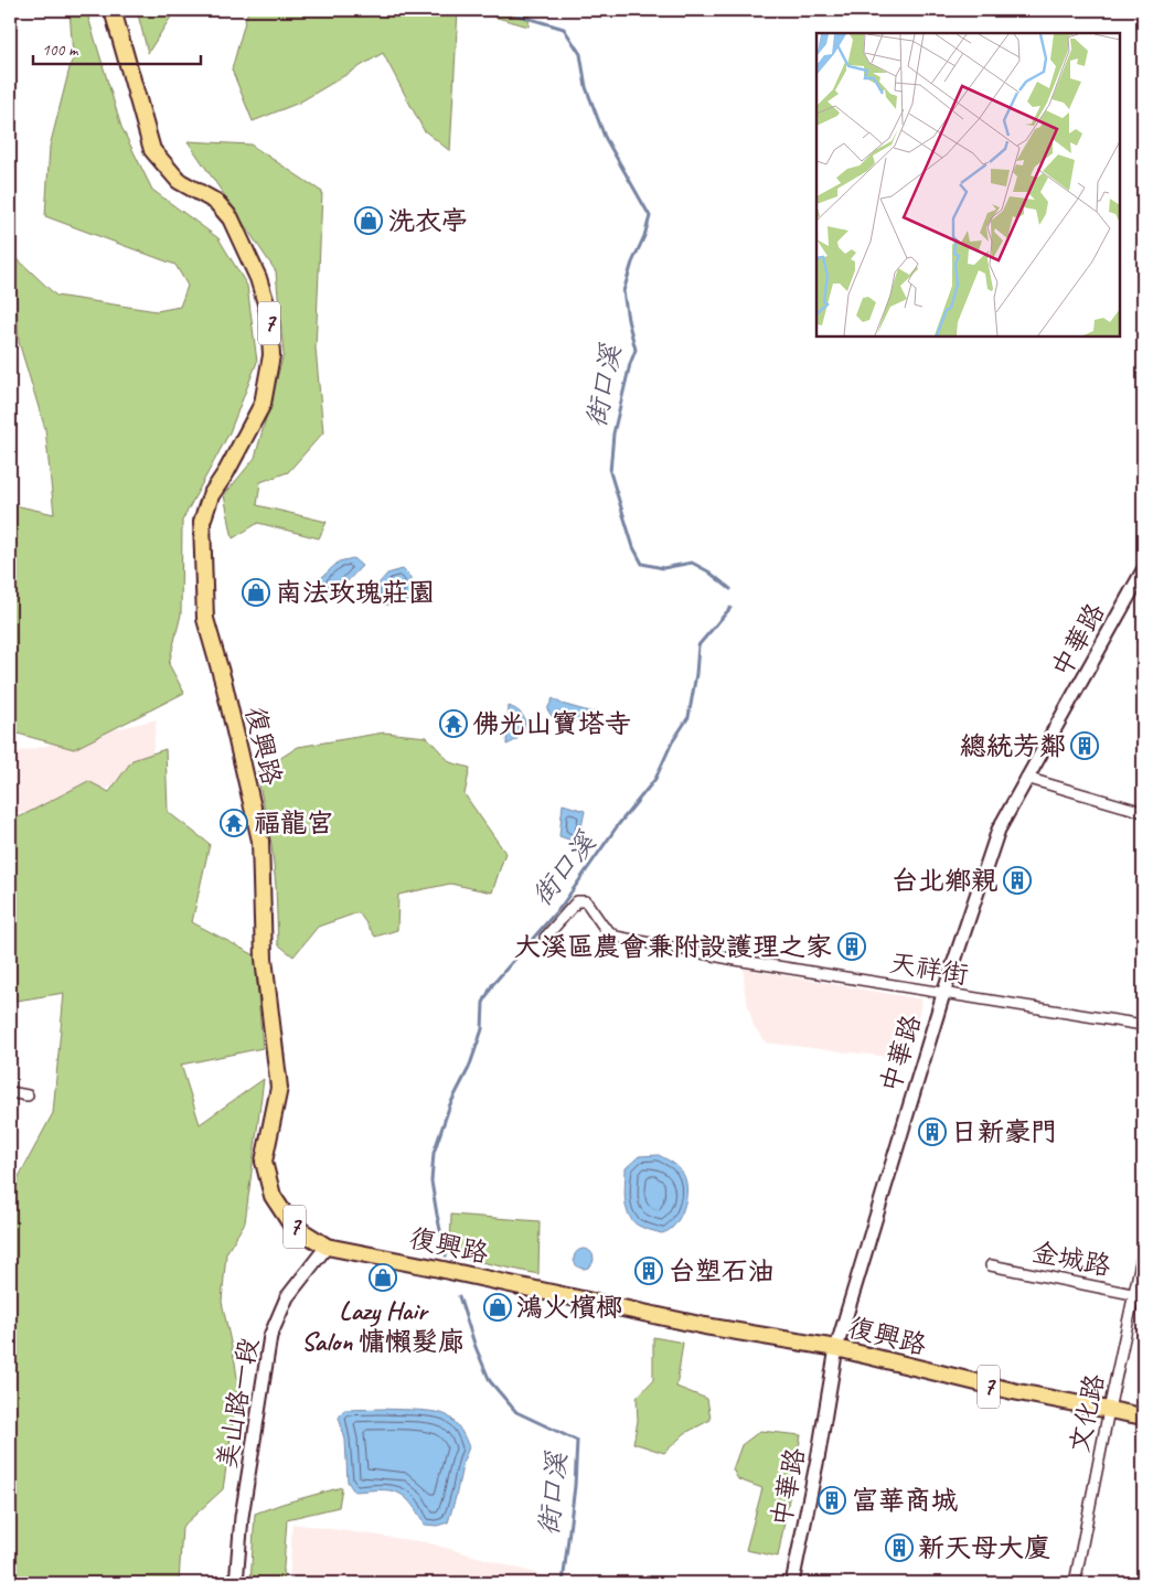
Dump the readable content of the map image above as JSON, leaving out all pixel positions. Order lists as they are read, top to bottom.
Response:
{
  "streets": {
    "main road": ["7", "復興路"],
    "street": [
      "中華路",
      "天祥街",
      "金城路",
      "美山路一段",
      "文化路"
    ]
  },
  "crossings": [
    ["中華路", "復興路"],
    ["中華路", "天祥街"],
    ["復興路", "美山路一段"],
    ["復興路", "文化路"],
    ["金城路", "文化路"]
  ],
  "water": ["街口溪"],
  "places": {
    "shop": [
      "洗衣亭",
      "南法玫瑰莊園",
      "Lazy Hair Salon 慵懶髮廊",
      "鴻火檳榔"
    ],
    "temple": ["佛光山寶塔寺", "福龍宮"],
    "building": [
      "總統芳鄰",
      "台北鄉親",
      "大溪區農會兼附設護理之家",
      "日新豪門",
      "台塑石油",
      "富華商城",
      "新天母大廈"
    ]
  },
  "scale_bar": "100 m"
}
